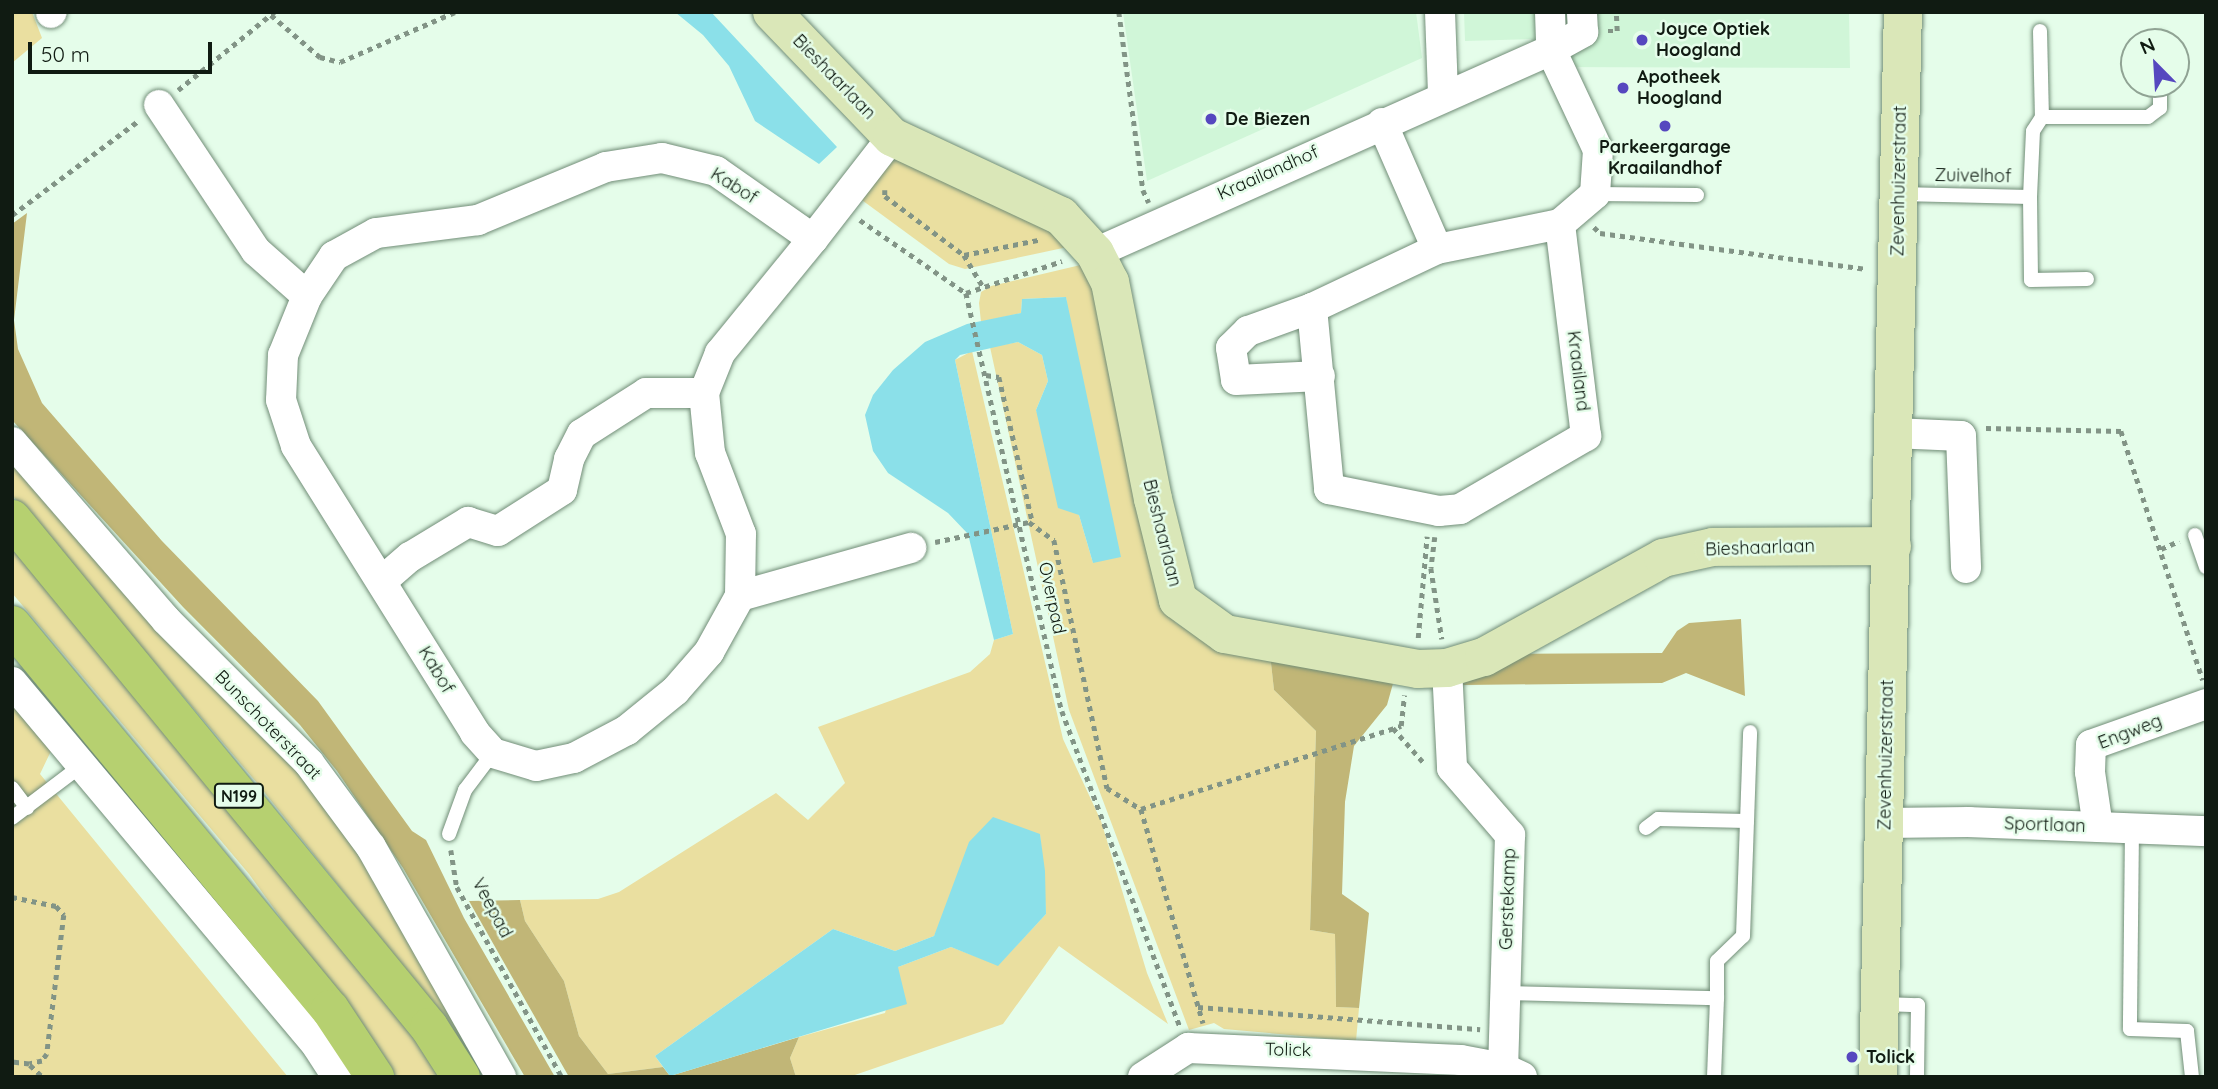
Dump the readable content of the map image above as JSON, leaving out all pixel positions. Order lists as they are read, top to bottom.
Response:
{
  "streets": {
    "main road": ["N199"],
    "street": [
      "Bieshaarlaan",
      "Kraailandhof",
      "Zevenhuizerstraat",
      "Kabof",
      "Kraailand",
      "Bunschoterstraat",
      "Engweg",
      "Sportlaan",
      "Gerstekamp",
      "Tolick"
    ],
    "lane": ["Zuivelhof"],
    "path": ["Overpad", "Veepad"]
  },
  "crossings": [
    ["Bieshaarlaan", "Kraailandhof"],
    ["Bieshaarlaan", "Zevenhuizerstraat"],
    ["Bieshaarlaan", "Gerstekamp"],
    ["Kraailandhof", "Kraailand"],
    ["Zuivelhof", "Zevenhuizerstraat"],
    ["Zevenhuizerstraat", "Sportlaan"],
    ["Overpad", "Tolick"],
    ["Engweg", "Sportlaan"],
    ["Gerstekamp", "Tolick"]
  ],
  "places": [
    "Joyce Optiek Hoogland",
    "Apotheek Hoogland",
    "De Biezen",
    "Parkeergarage Kraailandhof",
    "Tolick"
  ],
  "scale_bar": "50 m",
  "north": "top left"
}
